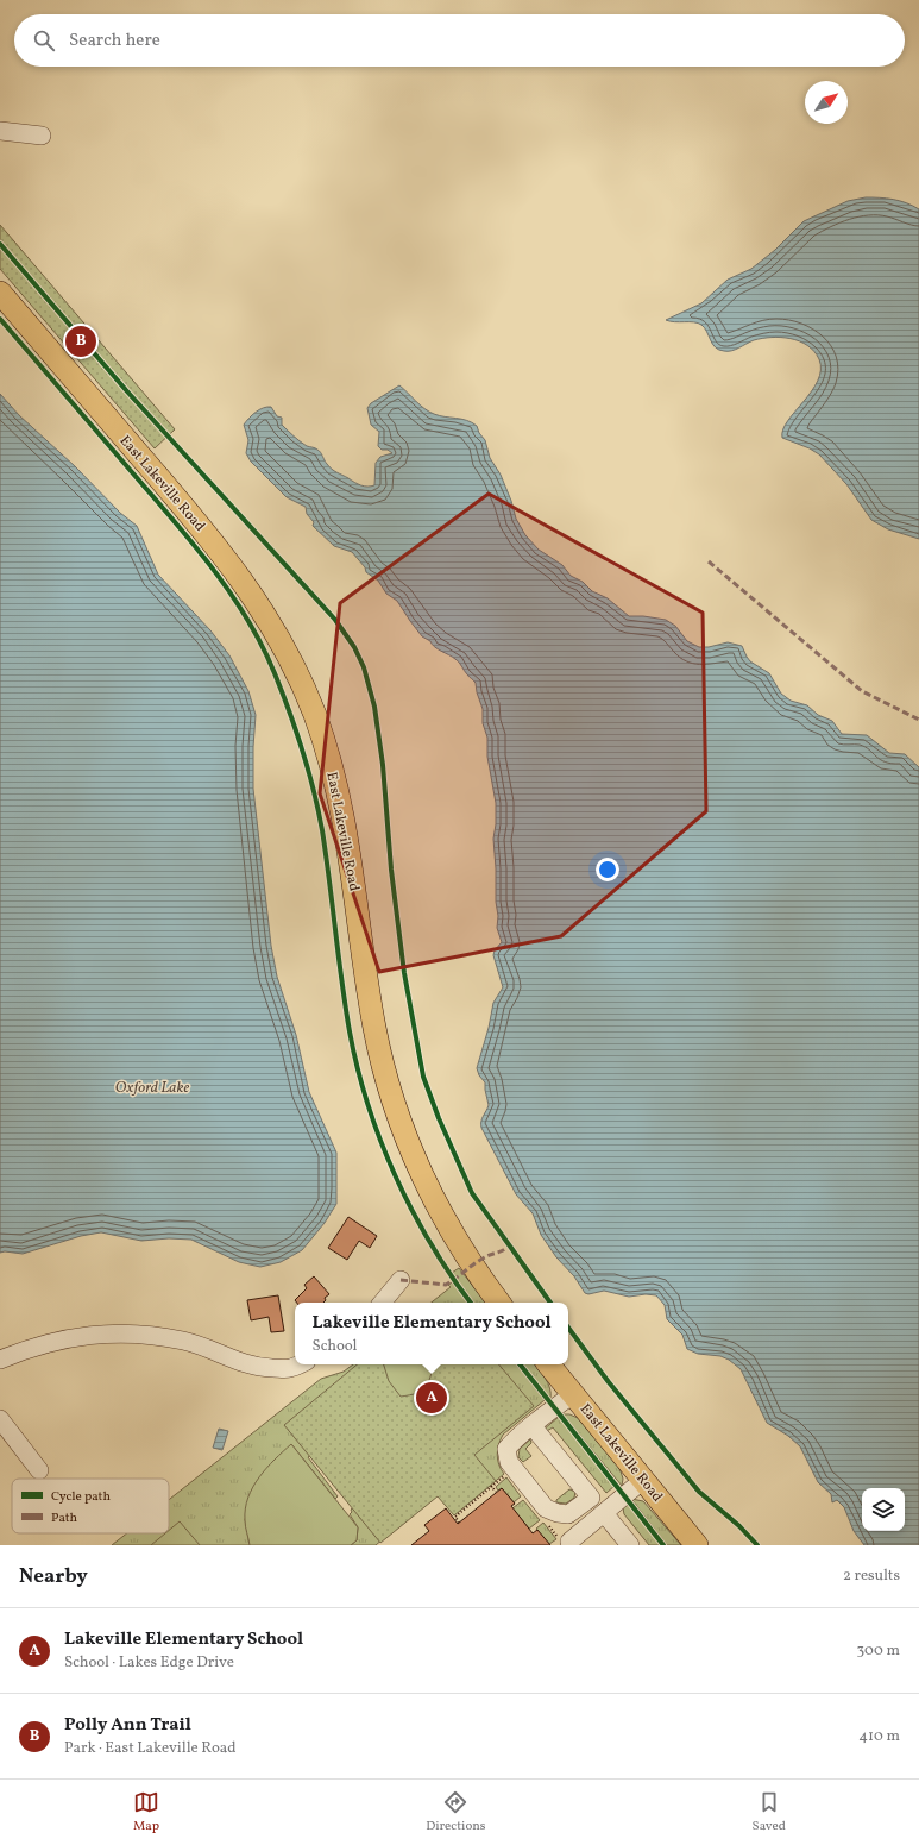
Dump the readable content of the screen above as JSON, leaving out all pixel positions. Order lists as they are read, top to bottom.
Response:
{
  "streets": {
    "main road": ["East Lakeville Road"]
  },
  "water": ["Oxford Lake"],
  "legend": ["Cycle path", "Path"],
  "north": "top right",
  "page": {
    "search": "Search here",
    "pins": ["B", "A"],
    "popup": ["Lakeville Elementary School", "School"],
    "heading": ["Nearby", "2 results"],
    "list": [
      {
        "mark": "A",
        "name": "Lakeville Elementary School",
        "note": "School · Lakes Edge Drive",
        "value": "300 m"
      },
      {
        "mark": "B",
        "name": "Polly Ann Trail",
        "note": "Park · East Lakeville Road",
        "value": "410 m"
      }
    ],
    "nav": ["Map", "Directions", "Saved"]
  }
}
